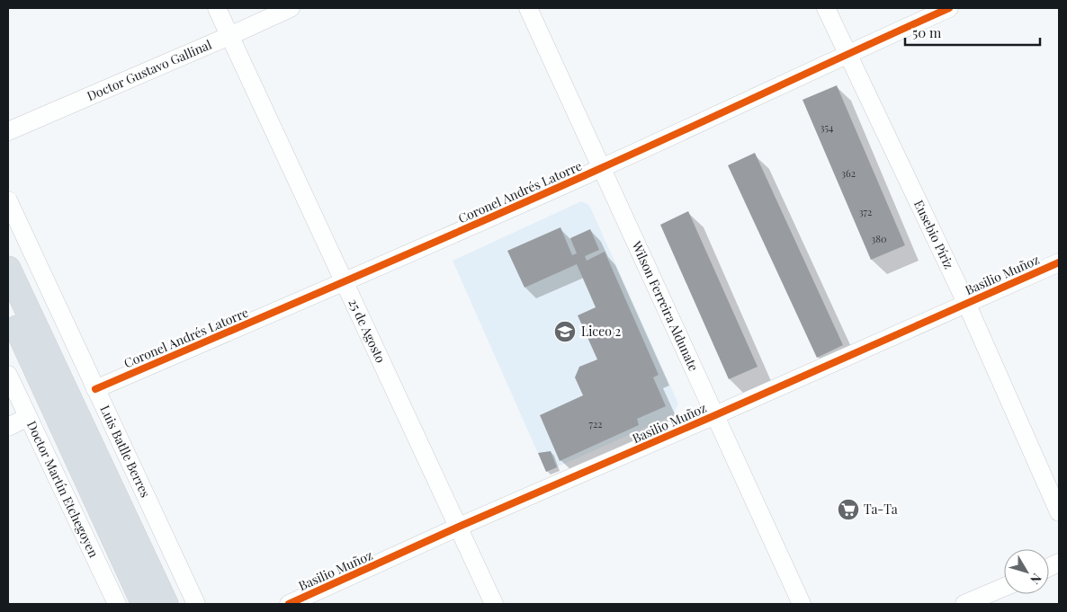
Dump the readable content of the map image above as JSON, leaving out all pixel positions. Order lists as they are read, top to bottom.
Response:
{
  "streets": {
    "street": [
      "Doctor Gustavo Gallinal",
      "Coronel Andrés Latorre",
      "Eusebio Píriz",
      "Basilio Muñoz",
      "Wilson Ferreira Aldunate",
      "25 de Agosto",
      "Luis Batlle Berres",
      "Doctor Martín Etchegoyen"
    ]
  },
  "crossings": [
    ["Doctor Gustavo Gallinal", "25 de Agosto"],
    ["Coronel Andrés Latorre", "Eusebio Píriz"],
    ["Coronel Andrés Latorre", "Wilson Ferreira Aldunate"],
    ["Coronel Andrés Latorre", "25 de Agosto"],
    ["Coronel Andrés Latorre", "Luis Batlle Berres"],
    ["Eusebio Píriz", "Basilio Muñoz"],
    ["Basilio Muñoz", "Wilson Ferreira Aldunate"],
    ["Basilio Muñoz", "25 de Agosto"]
  ],
  "places": {
    "school or university": ["Liceo 2"],
    "supermarket": ["Ta-Ta"]
  },
  "house_numbers": [
    "354",
    "362",
    "372",
    "380",
    "722"
  ],
  "scale_bar": "50 m",
  "north": "bottom right"
}
